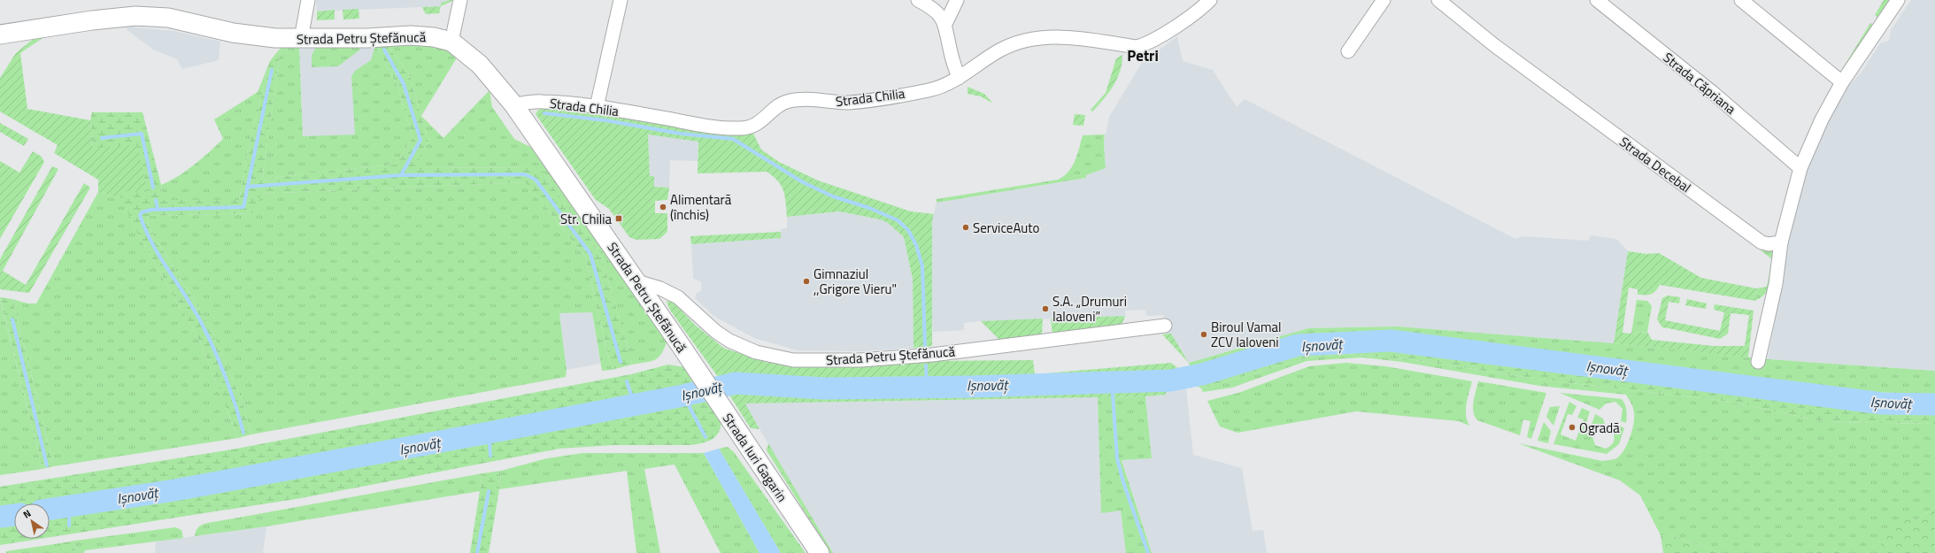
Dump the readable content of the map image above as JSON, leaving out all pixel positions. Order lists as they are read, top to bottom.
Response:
{
  "streets": {
    "main road": ["Strada Petru Ștefănucă", "Strada Iuri Gagarin"],
    "street": [
      "Strada Căpriana",
      "Strada Chilia",
      "Strada Decebal",
      "Strada Petru Ştefănucă"
    ]
  },
  "crossings": [
    ["Strada Petru Ștefănucă", "Strada Chilia"],
    ["Strada Petru Ștefănucă", "Strada Petru Ştefănucă"],
    ["Strada Petru Ștefănucă", "Strada Iuri Gagarin"]
  ],
  "districts": ["Petri"],
  "water": ["Ișnovăț"],
  "places": {
    "other": [
      "Alimentară (închis)",
      "ServiceAuto",
      "Gimnaziul ,,Grigore Vieru\"",
      "S.A. „Drumuri Ialoveni”",
      "Biroul Vamal ZCV Ialoveni",
      "Ogradă"
    ],
    "transit": ["Str. Chilia"]
  },
  "north": "top left"
}
